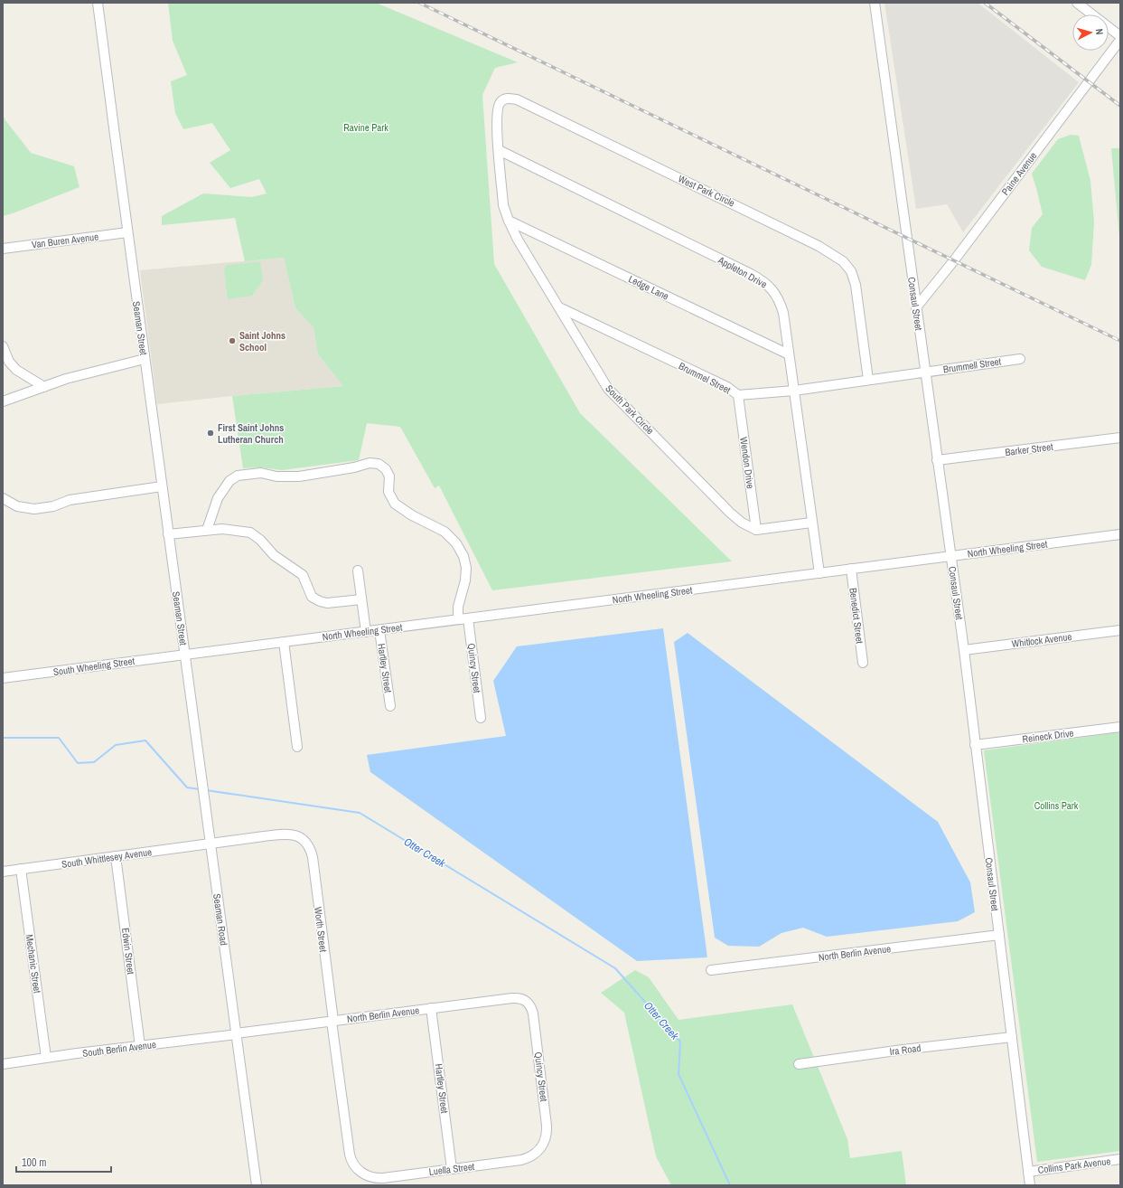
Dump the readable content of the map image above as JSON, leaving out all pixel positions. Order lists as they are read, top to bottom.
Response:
{
  "streets": {
    "street": [
      "Paine Avenue",
      "West Park Circle",
      "Van Buren Avenue",
      "Appleton Drive",
      "Ledge Lane",
      "Consaul Street",
      "Seaman Street",
      "Brummell Street",
      "Brummel Street",
      "South Park Circle",
      "Barker Street",
      "Wendon Drive",
      "North Wheeling Street",
      "Benedict Street",
      "Whitlock Avenue",
      "South Wheeling Street",
      "Hartley Street",
      "Quincy Street",
      "Reineck Drive",
      "South Whittlesey Avenue",
      "Seaman Road",
      "Worth Street",
      "Edwin Street",
      "North Berlin Avenue",
      "Mechanic Street",
      "South Berlin Avenue",
      "Ira Road",
      "Collins Park Avenue",
      "Luella Street"
    ]
  },
  "crossings": [
    ["Paine Avenue", "Consaul Street"],
    ["West Park Circle", "Appleton Drive"],
    ["West Park Circle", "Brummel Street"],
    ["West Park Circle", "South Park Circle"],
    ["Van Buren Avenue", "Seaman Street"],
    ["Appleton Drive", "Ledge Lane"],
    ["Appleton Drive", "Brummel Street"],
    ["Appleton Drive", "South Park Circle"],
    ["Appleton Drive", "North Wheeling Street"],
    ["Ledge Lane", "South Park Circle"],
    ["Consaul Street", "Brummell Street"],
    ["Consaul Street", "Brummel Street"],
    ["Consaul Street", "Barker Street"],
    ["Consaul Street", "North Wheeling Street"],
    ["Consaul Street", "Whitlock Avenue"],
    ["Consaul Street", "Reineck Drive"],
    ["Consaul Street", "North Berlin Avenue"],
    ["Consaul Street", "Ira Road"],
    ["Consaul Street", "Collins Park Avenue"],
    ["Seaman Street", "North Wheeling Street"],
    ["Seaman Street", "South Wheeling Street"],
    ["Seaman Street", "Seaman Road"],
    ["Brummell Street", "Brummel Street"],
    ["Brummel Street", "South Park Circle"],
    ["Brummel Street", "Wendon Drive"],
    ["South Park Circle", "Wendon Drive"],
    ["North Wheeling Street", "Benedict Street"],
    ["North Wheeling Street", "South Wheeling Street"],
    ["North Wheeling Street", "Hartley Street"],
    ["North Wheeling Street", "Quincy Street"],
    ["North Wheeling Street", "Seaman Road"],
    ["South Wheeling Street", "Seaman Road"],
    ["Hartley Street", "North Berlin Avenue"],
    ["Hartley Street", "Luella Street"],
    ["Quincy Street", "North Berlin Avenue"],
    ["Quincy Street", "Luella Street"],
    ["South Whittlesey Avenue", "Seaman Road"],
    ["South Whittlesey Avenue", "Worth Street"],
    ["South Whittlesey Avenue", "Edwin Street"],
    ["South Whittlesey Avenue", "Mechanic Street"],
    ["Seaman Road", "North Berlin Avenue"],
    ["Seaman Road", "South Berlin Avenue"],
    ["Worth Street", "North Berlin Avenue"],
    ["Worth Street", "Luella Street"],
    ["Edwin Street", "South Berlin Avenue"],
    ["North Berlin Avenue", "South Berlin Avenue"],
    ["Mechanic Street", "South Berlin Avenue"]
  ],
  "water": ["Otter Creek"],
  "parks": ["Ravine Park", "Collins Park"],
  "places": ["Saint Johns School", "First Saint Johns Lutheran Church"],
  "scale_bar": "100 m",
  "north": "right"
}
